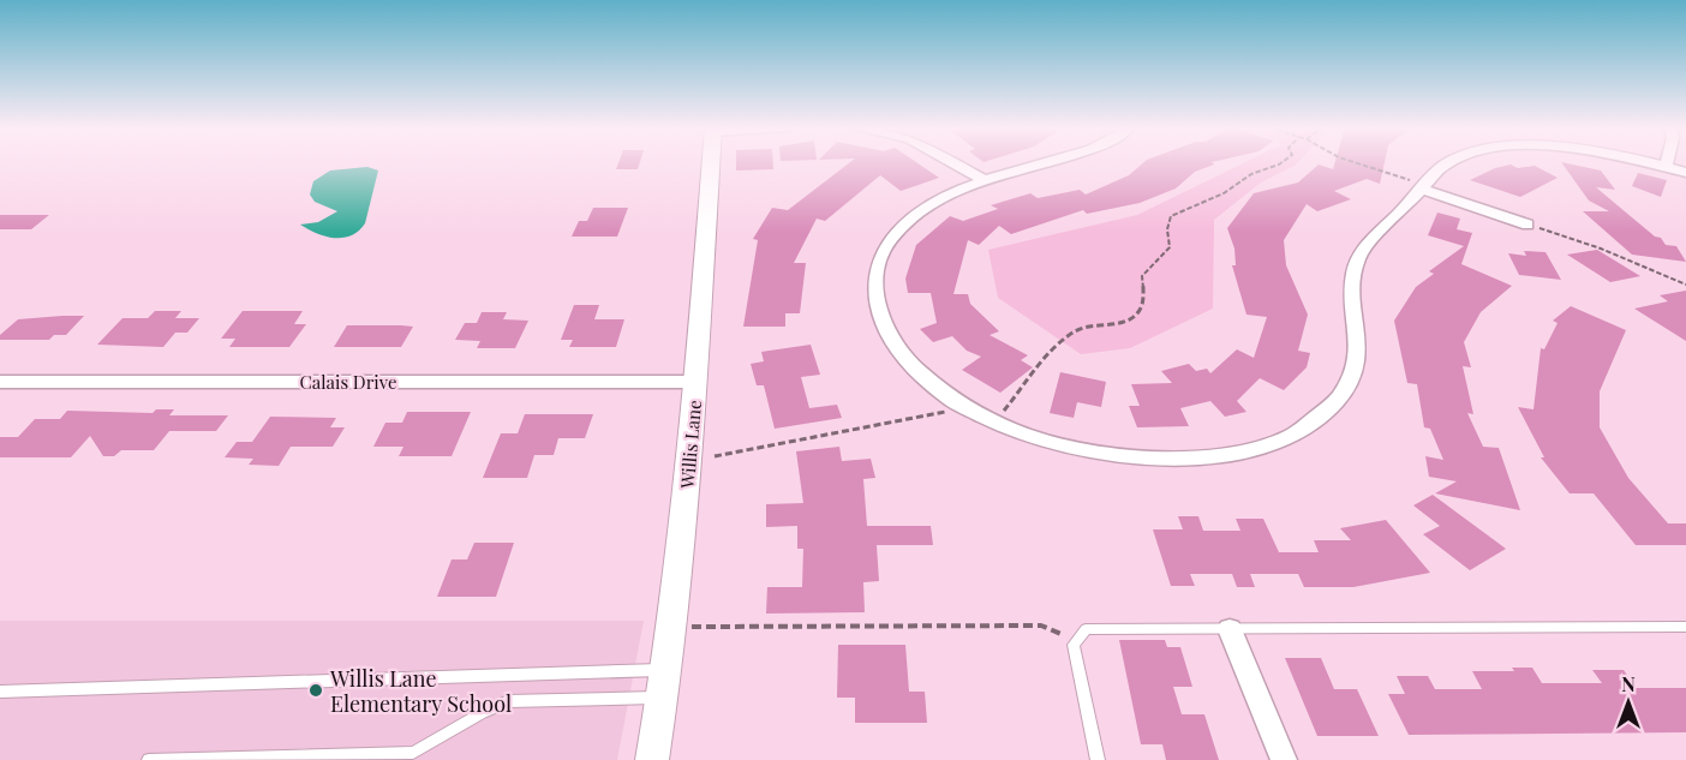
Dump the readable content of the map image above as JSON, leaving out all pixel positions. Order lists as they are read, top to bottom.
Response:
{
  "streets": {
    "street": ["Calais Drive", "Willis Lane"]
  },
  "crossings": [
    ["Calais Drive", "Willis Lane"]
  ],
  "places": ["Willis Lane Elementary School"],
  "north": "top"
}
